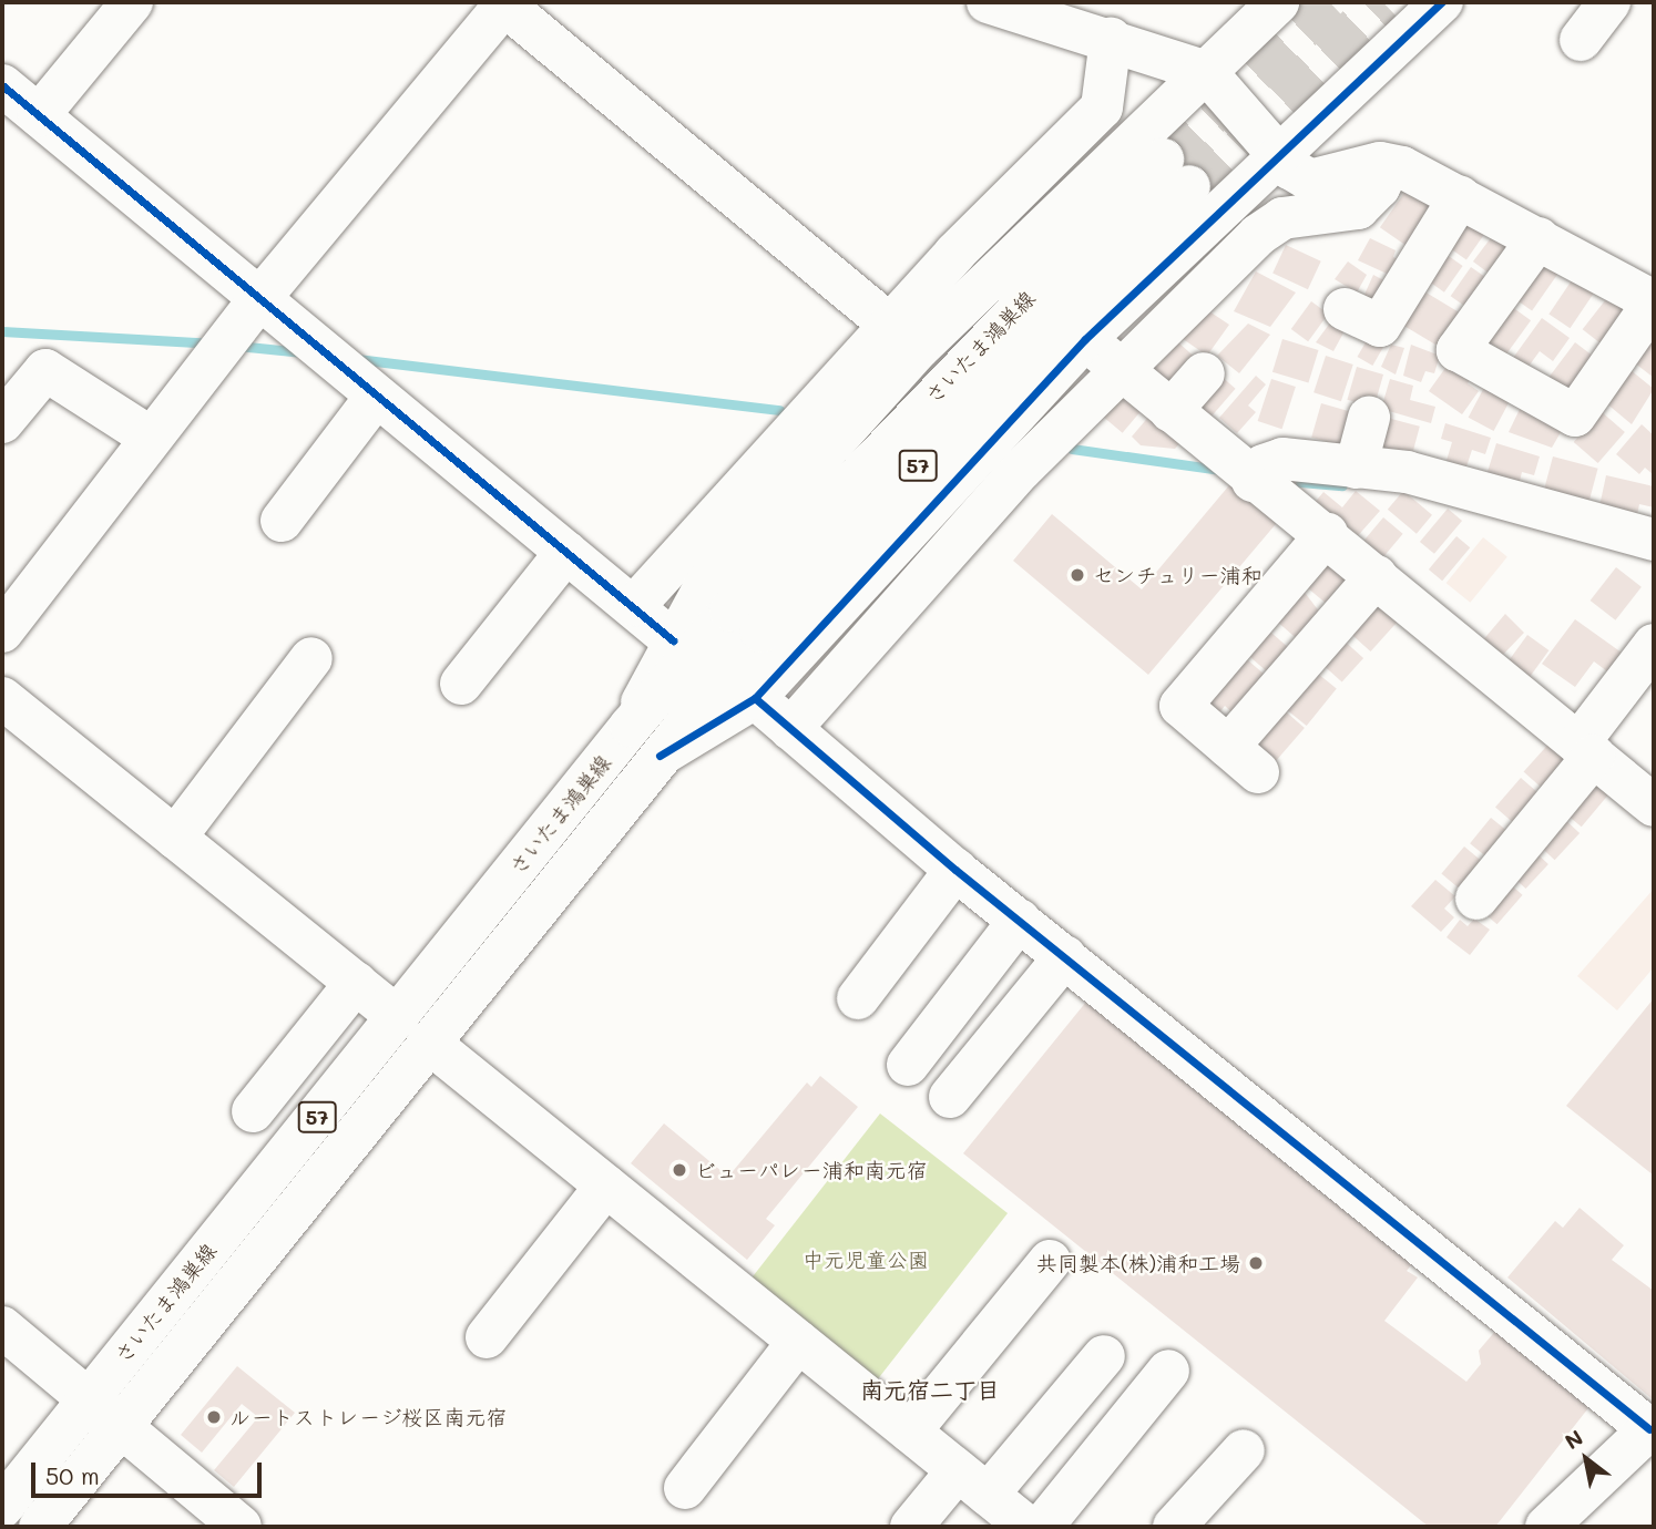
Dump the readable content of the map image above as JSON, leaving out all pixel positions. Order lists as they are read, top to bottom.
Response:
{
  "streets": {
    "street": ["さいたま鴻巣線", "57"]
  },
  "districts": ["南元宿二丁目"],
  "parks": ["中元児童公園"],
  "places": [
    "センチュリー浦和",
    "ビューパレー浦和南元宿",
    "共同製本(株)浦和工場",
    "ルートストレージ桜区南元宿"
  ],
  "scale_bar": "50 m",
  "north": "top left"
}
